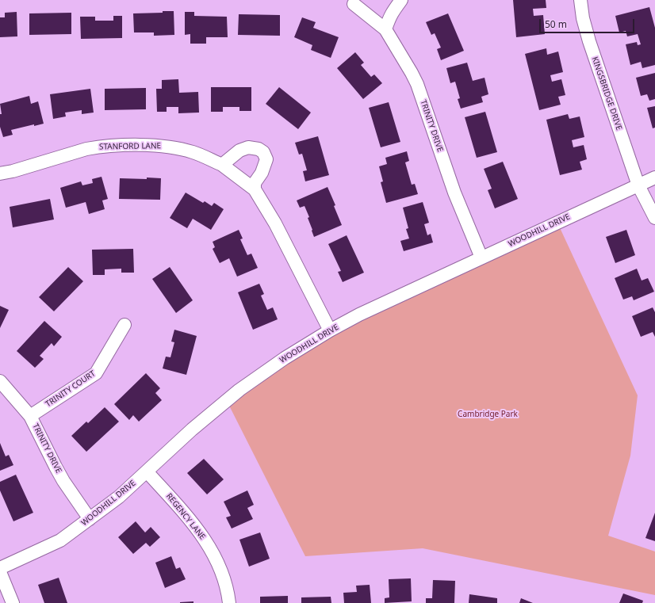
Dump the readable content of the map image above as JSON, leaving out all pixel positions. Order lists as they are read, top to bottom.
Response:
{
  "streets": {
    "street": [
      "KINGSBRIDGE DRIVE",
      "TRINITY DRIVE",
      "STANFORD LANE",
      "WOODHILL DRIVE",
      "TRINITY COURT",
      "REGENCY LANE"
    ]
  },
  "crossings": [
    ["KINGSBRIDGE DRIVE", "WOODHILL DRIVE"],
    ["TRINITY DRIVE", "WOODHILL DRIVE"],
    ["TRINITY DRIVE", "TRINITY COURT"],
    ["WOODHILL DRIVE", "REGENCY LANE"]
  ],
  "parks": ["Cambridge Park"],
  "scale_bar": "50 m"
}
